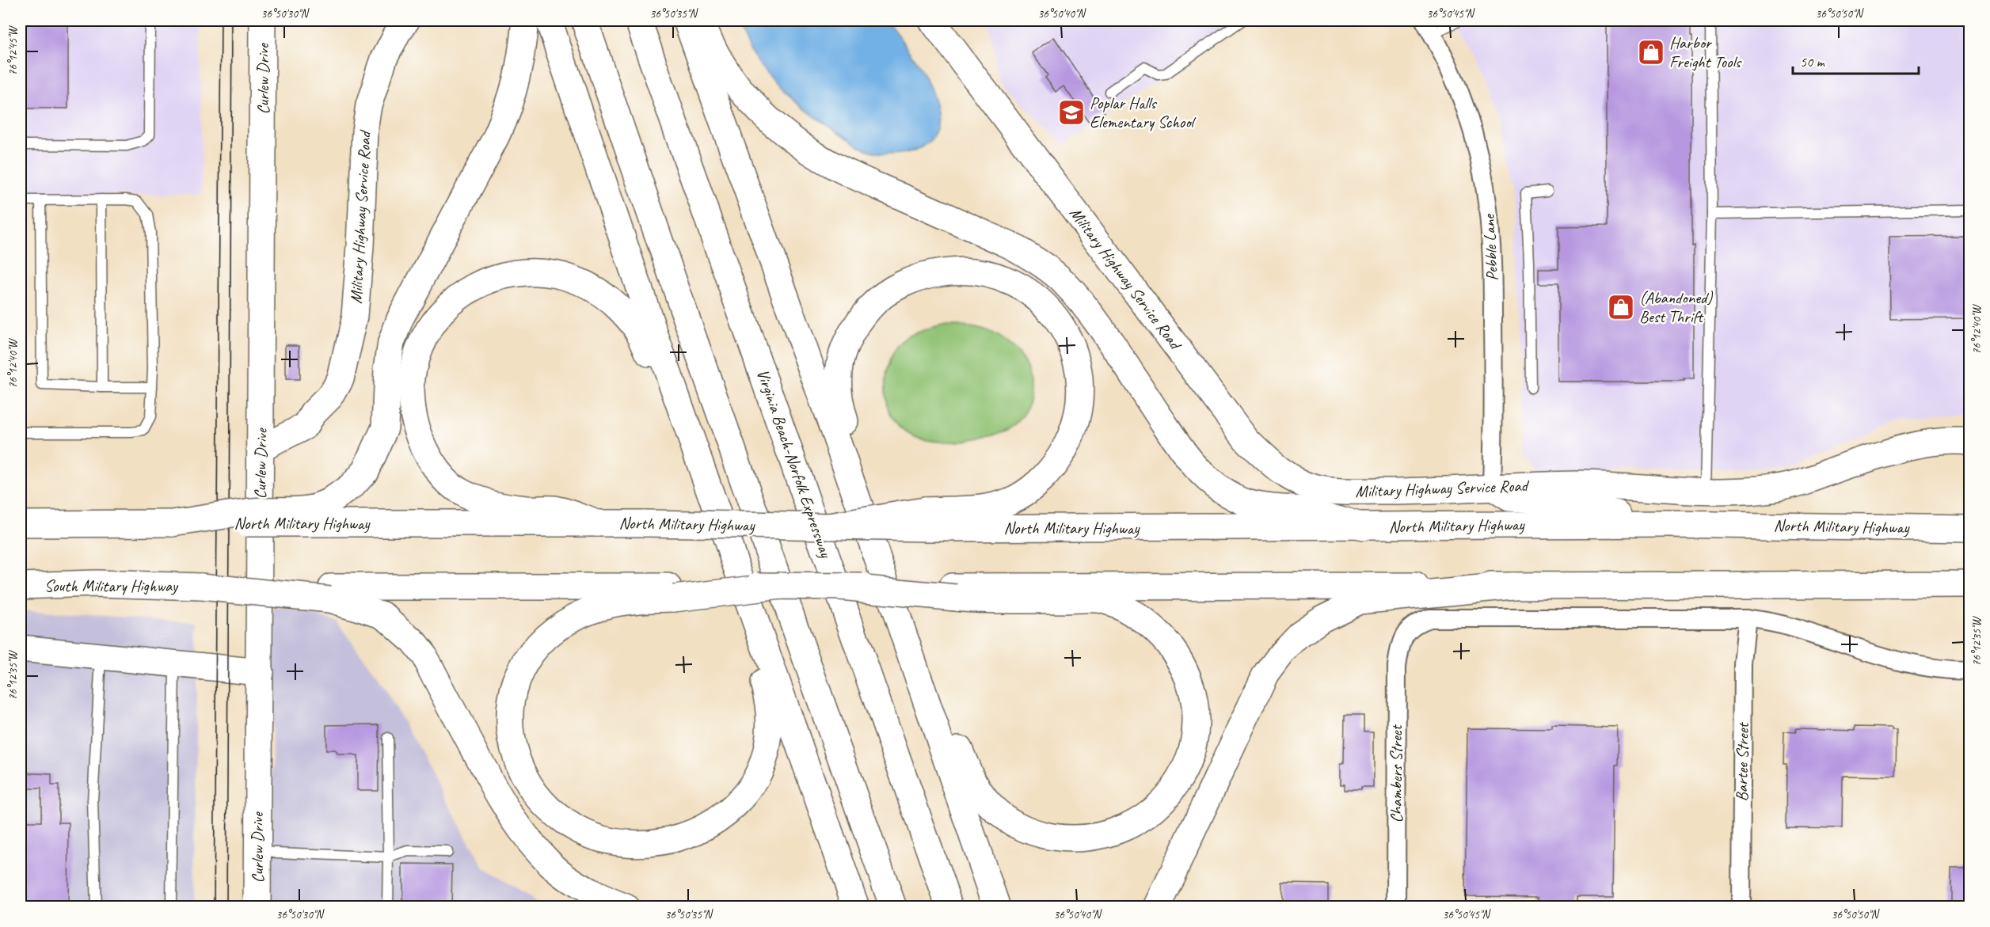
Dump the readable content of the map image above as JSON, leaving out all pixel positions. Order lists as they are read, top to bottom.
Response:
{
  "streets": {
    "main road": [
      "Curlew Drive",
      "Military Highway Service Road",
      "Virginia Beach-Norfolk Expressway",
      "North Military Highway",
      "South Military Highway"
    ],
    "street": ["Pebble Lane", "Bartee Street", "Chambers Street"]
  },
  "crossings": [
    ["Curlew Drive", "Military Highway Service Road"],
    ["Military Highway Service Road", "Pebble Lane"],
    ["Bartee Street", "Chambers Street"]
  ],
  "places": {
    "shop": ["Harbor Freight Tools", "(Abandoned) Best Thrift"],
    "school or university": ["Poplar Halls Elementary School"]
  },
  "scale_bar": "50 m",
  "coordinates": [
    "36°50'30\"N",
    "36°50'35\"N",
    "36°50'40\"N",
    "36°50'45\"N",
    "36°50'50\"N",
    "76°12'45\"W",
    "76°12'40\"W",
    "76°12'35\"W"
  ]
}
